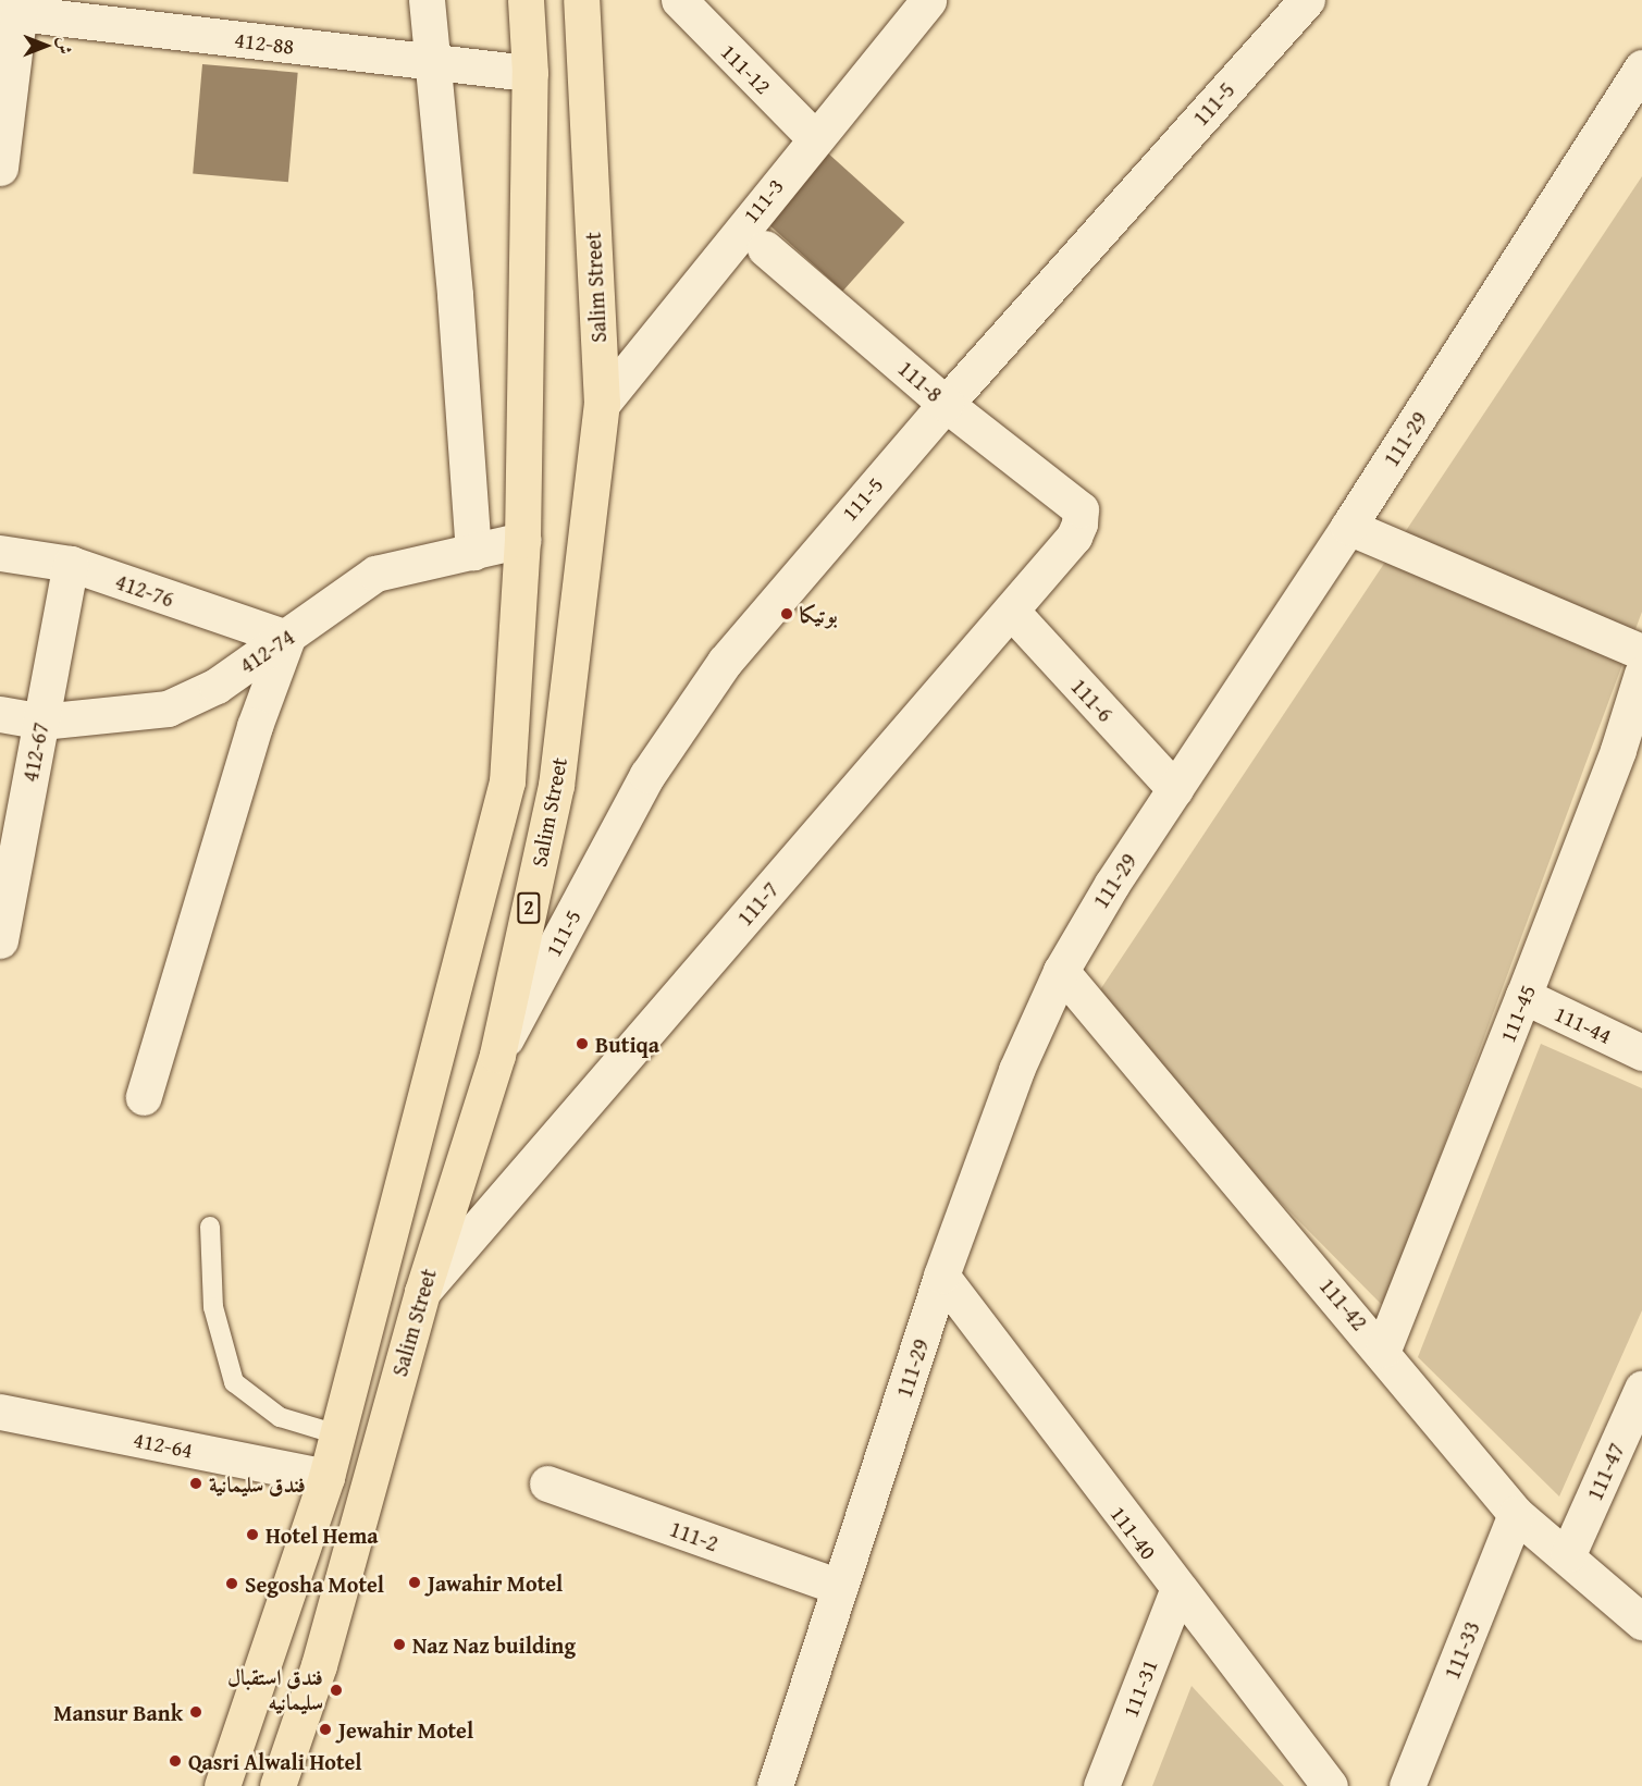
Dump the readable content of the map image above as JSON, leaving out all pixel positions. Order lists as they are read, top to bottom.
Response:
{
  "streets": {
    "main road": ["Salim Street", "2"],
    "street": [
      "412-88",
      "111-12",
      "111-5",
      "111-3",
      "111-8",
      "111-29",
      "412-76",
      "412-74",
      "111-6",
      "412-67",
      "111-7",
      "111-45",
      "111-44",
      "111-42",
      "412-64",
      "111-47",
      "111-40",
      "111-2",
      "111-33",
      "111-31"
    ]
  },
  "crossings": [
    ["412-88", "Salim Street"],
    ["111-12", "111-3"],
    ["111-5", "Salim Street"],
    ["111-5", "111-8"],
    ["111-3", "Salim Street"],
    ["Salim Street", "412-74"],
    ["Salim Street", "111-7"],
    ["Salim Street", "412-64"],
    ["111-8", "111-7"],
    ["111-29", "111-6"],
    ["111-29", "111-42"],
    ["111-29", "111-40"],
    ["111-29", "111-2"],
    ["412-76", "412-74"],
    ["412-76", "412-67"],
    ["412-74", "412-67"],
    ["111-6", "111-7"],
    ["111-45", "111-44"],
    ["111-45", "111-42"],
    ["111-42", "111-47"],
    ["111-42", "111-33"],
    ["111-40", "111-31"]
  ],
  "places": [
    "بوتيكا",
    "Butiqa",
    "فندق سليمانية",
    "Hotel Hema",
    "Jawahir Motel",
    "Segosha Motel",
    "Naz Naz building",
    "فندق استقبال سليمانيه",
    "Mansur Bank",
    "Jewahir Motel",
    "Qasri Alwali Hotel"
  ],
  "north": "right"
}
